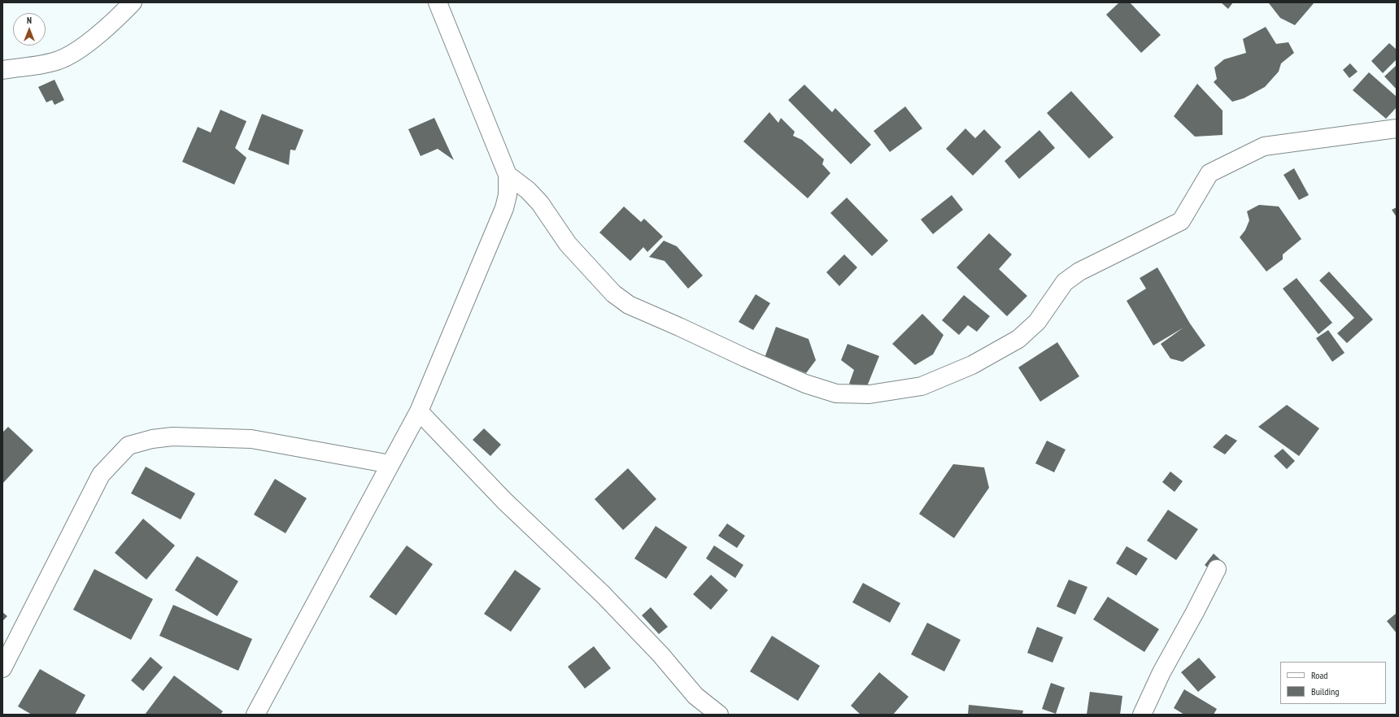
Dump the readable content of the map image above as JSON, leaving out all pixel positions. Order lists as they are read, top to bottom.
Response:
{
  "legend": ["Road", "Building"],
  "north": "top"
}
